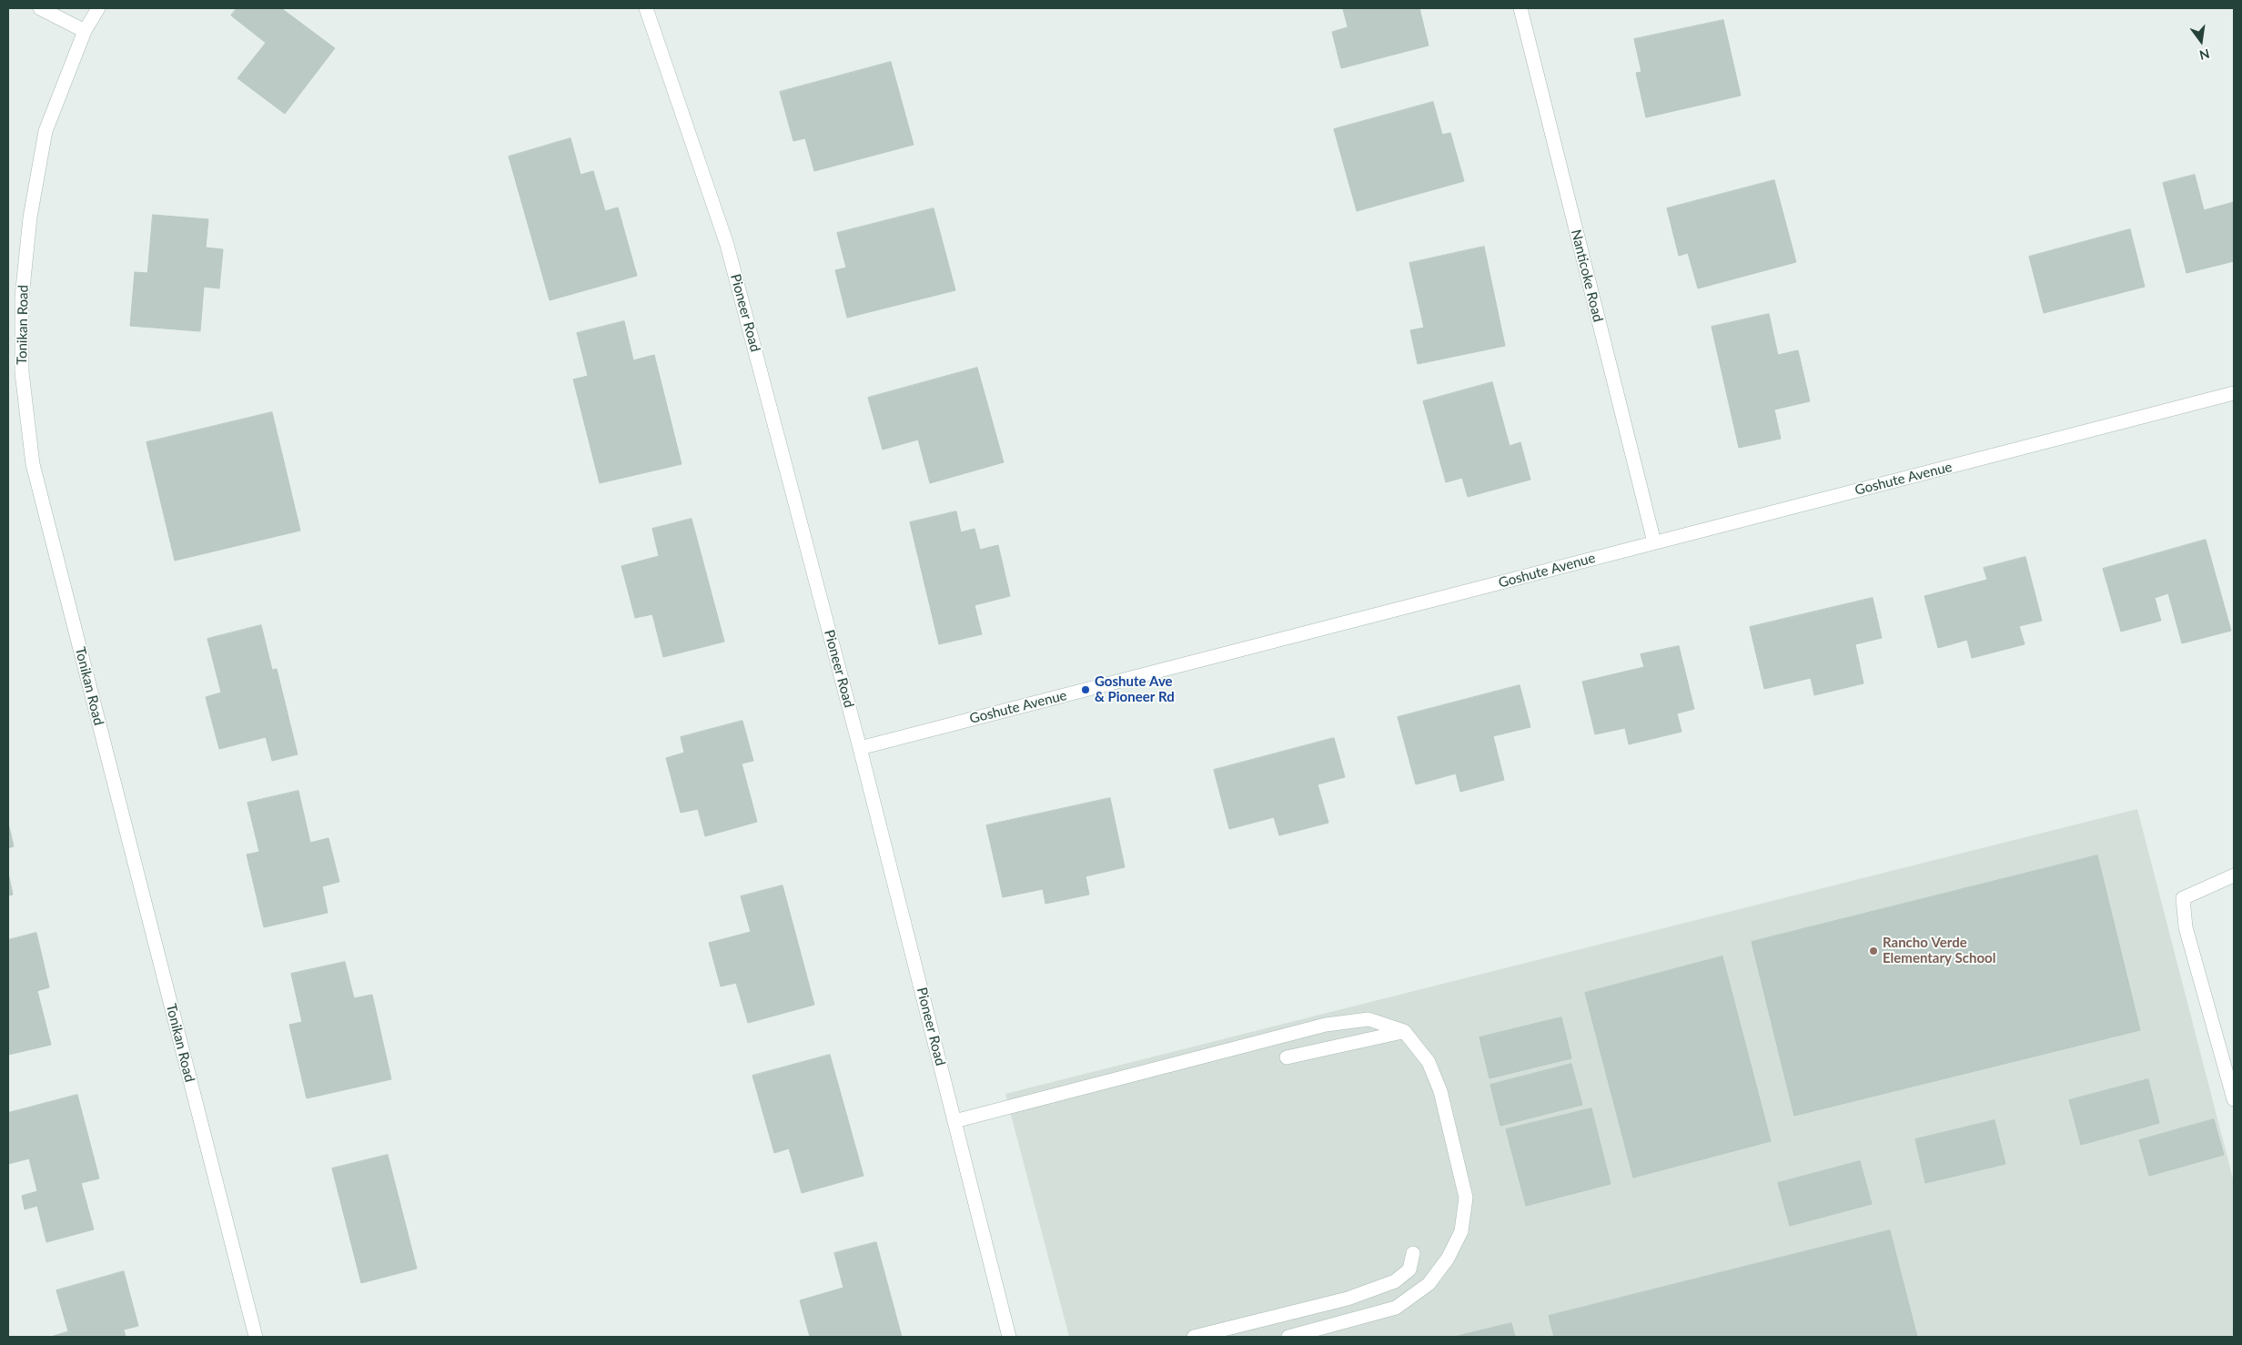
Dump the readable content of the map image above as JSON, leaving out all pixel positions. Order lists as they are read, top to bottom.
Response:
{
  "streets": {
    "street": [
      "Nanticoke Road",
      "Pioneer Road",
      "Tonikan Road",
      "Goshute Avenue"
    ]
  },
  "crossings": [
    ["Nanticoke Road", "Goshute Avenue"],
    ["Pioneer Road", "Goshute Avenue"]
  ],
  "places": ["Goshute Ave & Pioneer Rd", "Rancho Verde Elementary School"],
  "north": "bottom"
}
